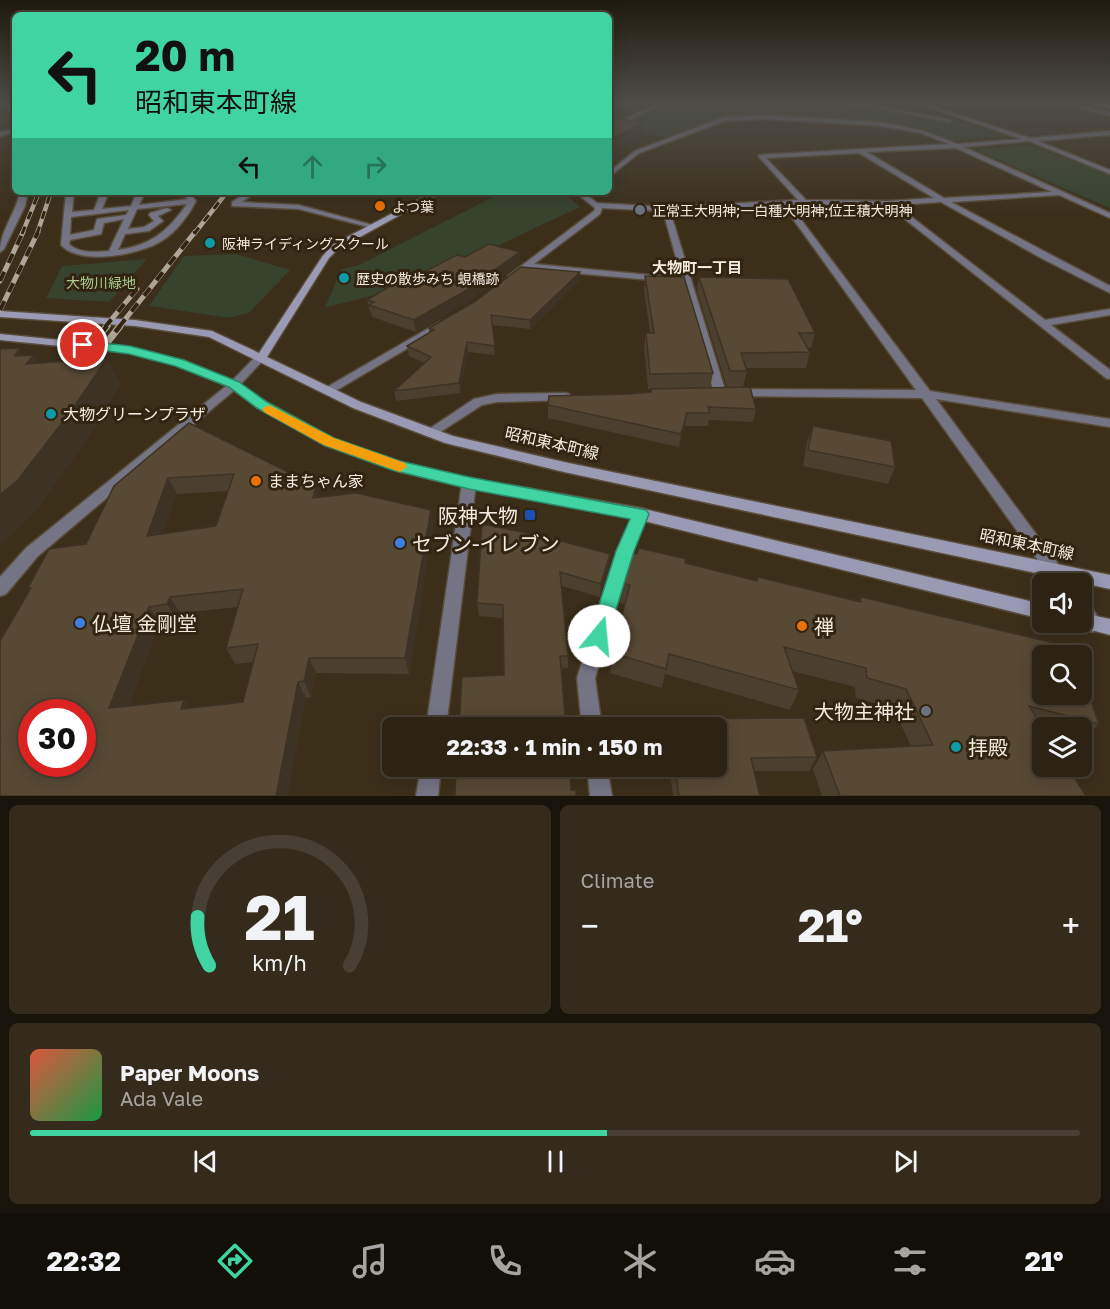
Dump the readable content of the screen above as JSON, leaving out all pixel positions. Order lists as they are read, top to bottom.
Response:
{
  "streets": {
    "main road": ["昭和東本町線"]
  },
  "districts": ["大物町一丁目"],
  "parks": ["大物川緑地"],
  "places": {
    "other": [
      "よつ葉",
      "正常王大明神;一白種大明神;位王積大明神",
      "阪神ライディングスクール",
      "歴史の散歩みち 蜆橋跡",
      "大物グリーンプラザ",
      "ままちゃん家",
      "セブン-イレブン",
      "仏壇 金剛堂",
      "禅",
      "大物主神社",
      "拝殿"
    ],
    "transit": ["阪神大物"]
  },
  "page": {
    "turn": ["20 m", "昭和東本町線"],
    "limit": "30",
    "trip": "22:33 · 1 min · 150 m",
    "tile": "Climate",
    "heat": ["−", "21°", "+"],
    "song": ["Paper Moons", "Ada Vale"],
    "tabs": ["22:32", "21°"],
    "gauge": ["21", "km/h"]
  }
}
